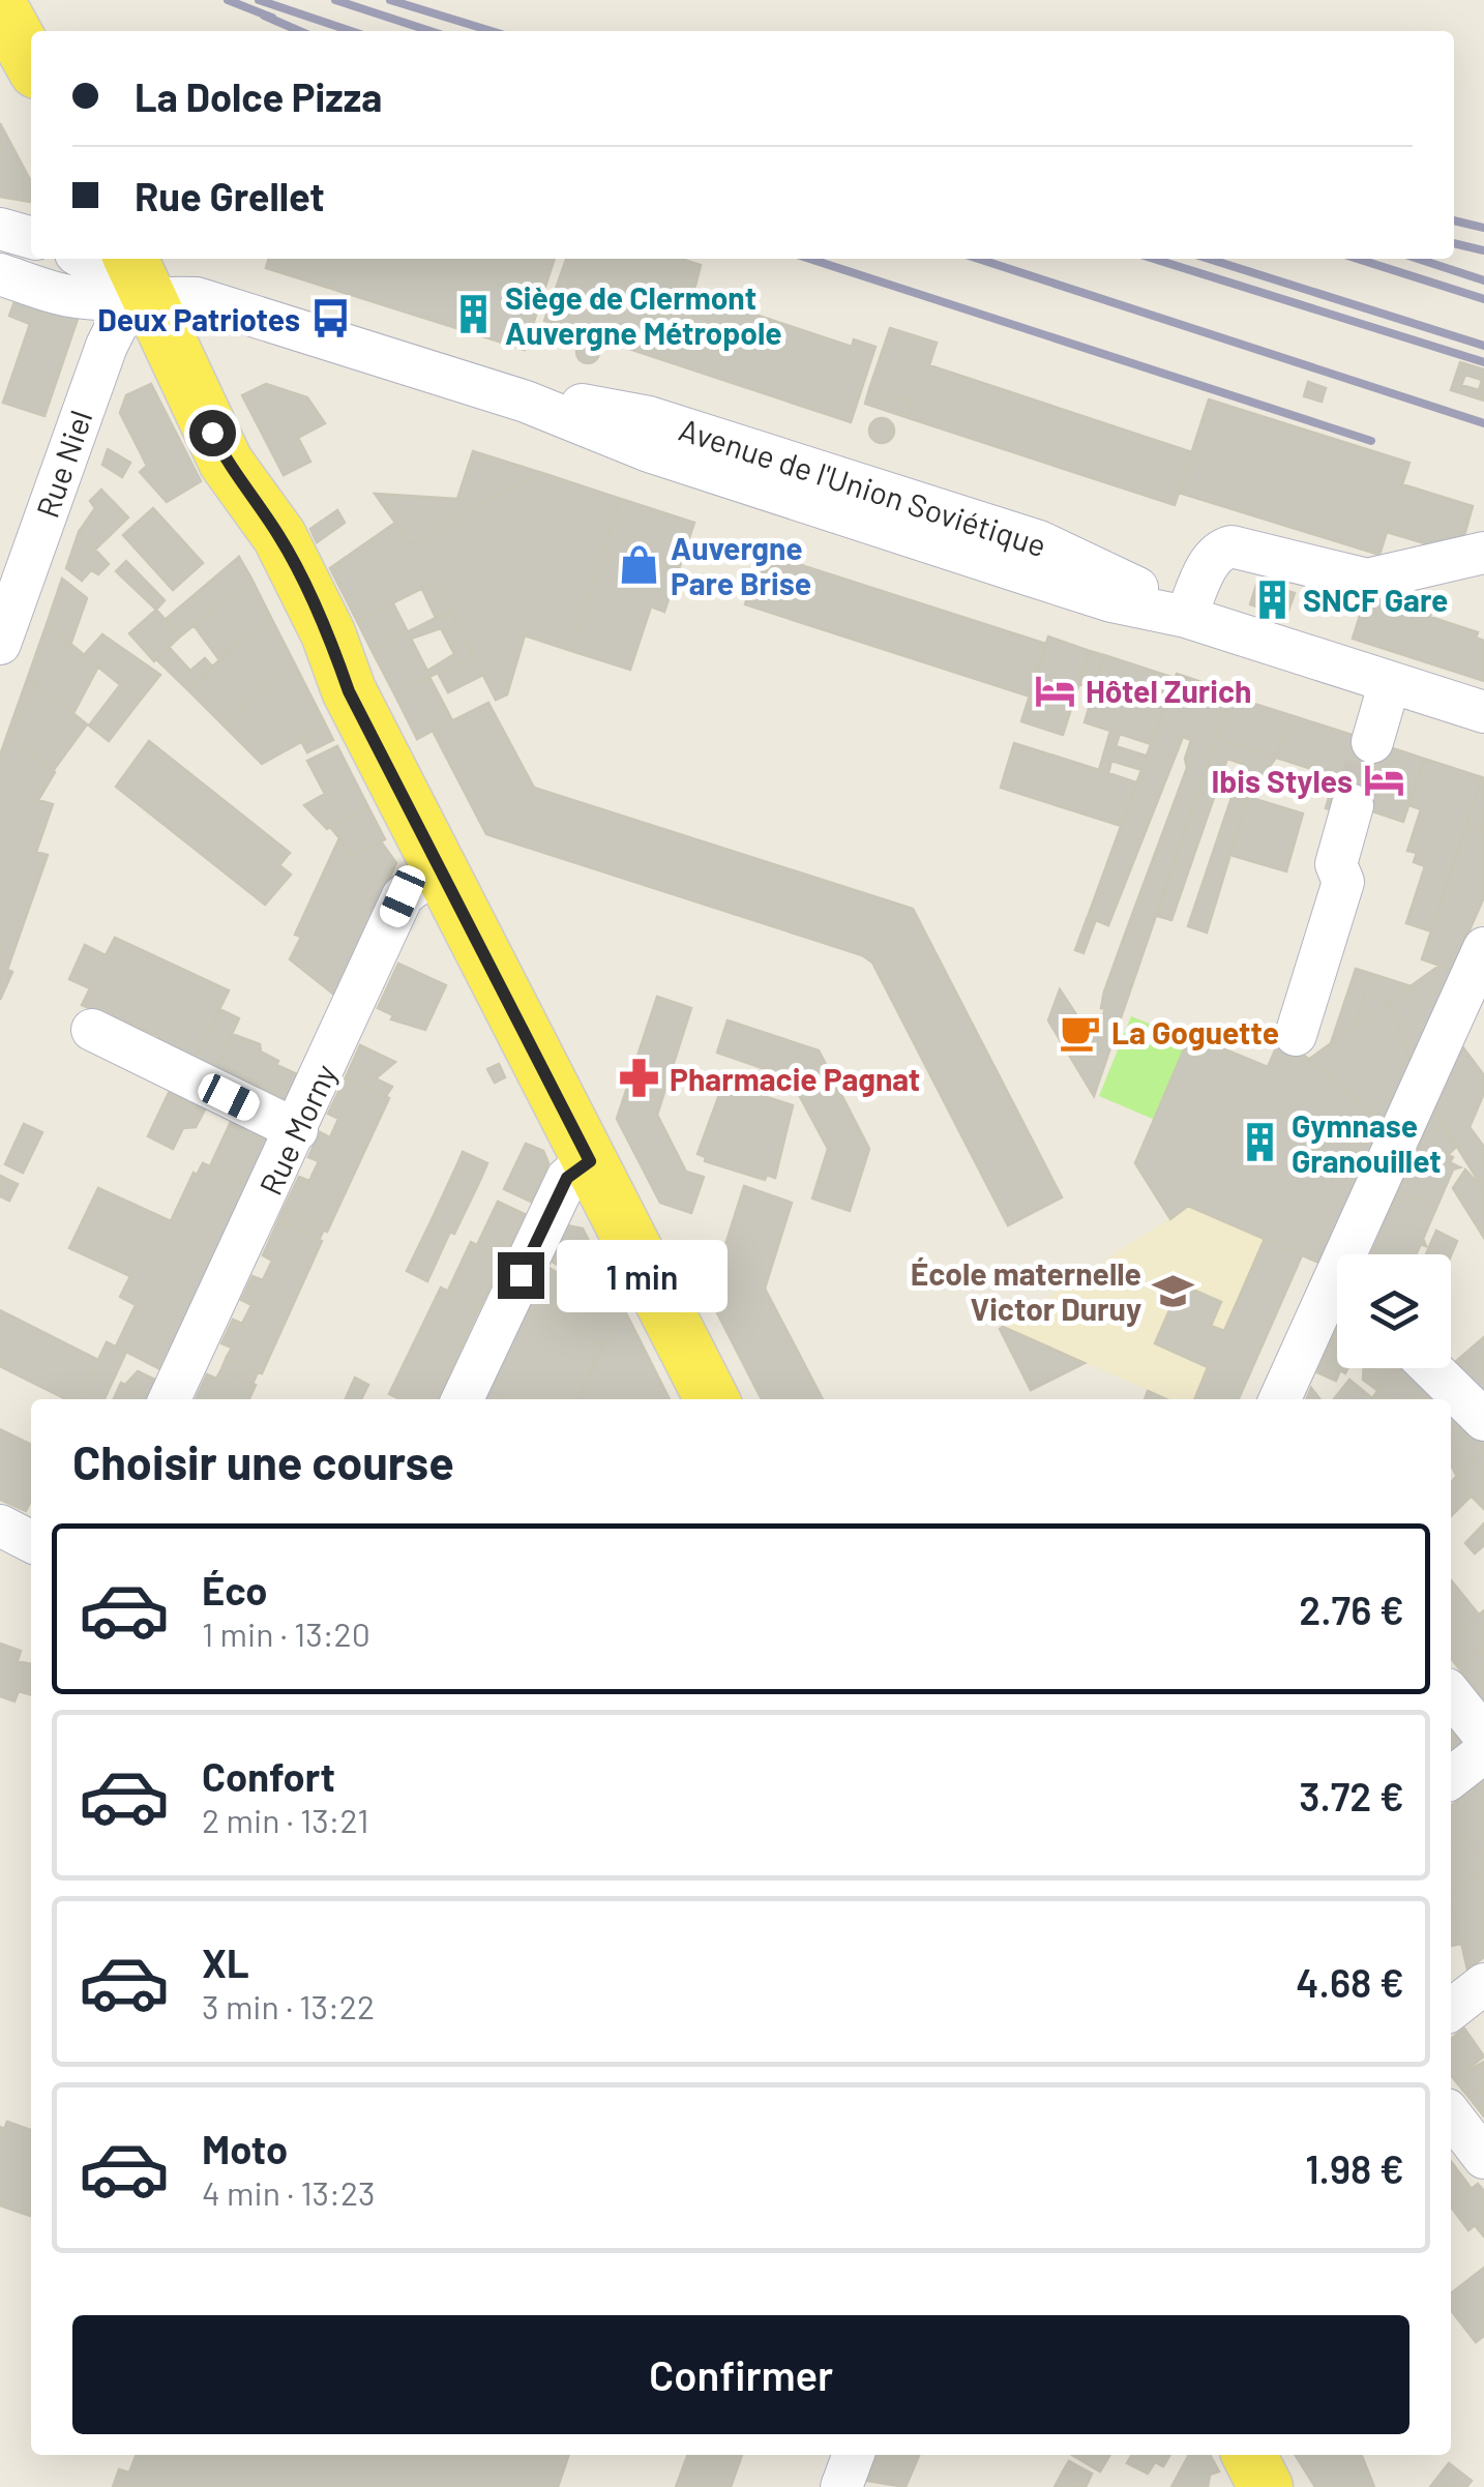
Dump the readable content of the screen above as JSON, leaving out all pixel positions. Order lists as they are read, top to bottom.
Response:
{
  "streets": {
    "street": ["Rue Niel", "Avenue de l'Union Soviétique", "Rue Morny"]
  },
  "crossings": [
    ["Rue Niel", "Avenue de l'Union Soviétique"]
  ],
  "places": {
    "building": ["Siège de Clermont Auvergne Métropole", "SNCF Gare", "Gymnase Granouillet"],
    "bus stop": ["Deux Patriotes"],
    "shop": ["Auvergne Pare Brise"],
    "hotel": ["Hôtel Zurich", "Ibis Styles"],
    "cafe": ["La Goguette"],
    "pharmacy": ["Pharmacie Pagnat"],
    "school or university": ["École maternelle Victor Duruy"]
  },
  "page": {
    "banner": ["La Dolce Pizza", "Rue Grellet"],
    "bubble": "1 min",
    "heading": "Choisir une course",
    "list": [
      {
        "name": "Éco",
        "note": "1 min · 13:20",
        "value": "2.76 €"
      },
      {
        "name": "Confort",
        "note": "2 min · 13:21",
        "value": "3.72 €"
      },
      {
        "name": "XL",
        "note": "3 min · 13:22",
        "value": "4.68 €"
      },
      {
        "name": "Moto",
        "note": "4 min · 13:23",
        "value": "1.98 €"
      }
    ],
    "buttons": "Confirmer"
  }
}
